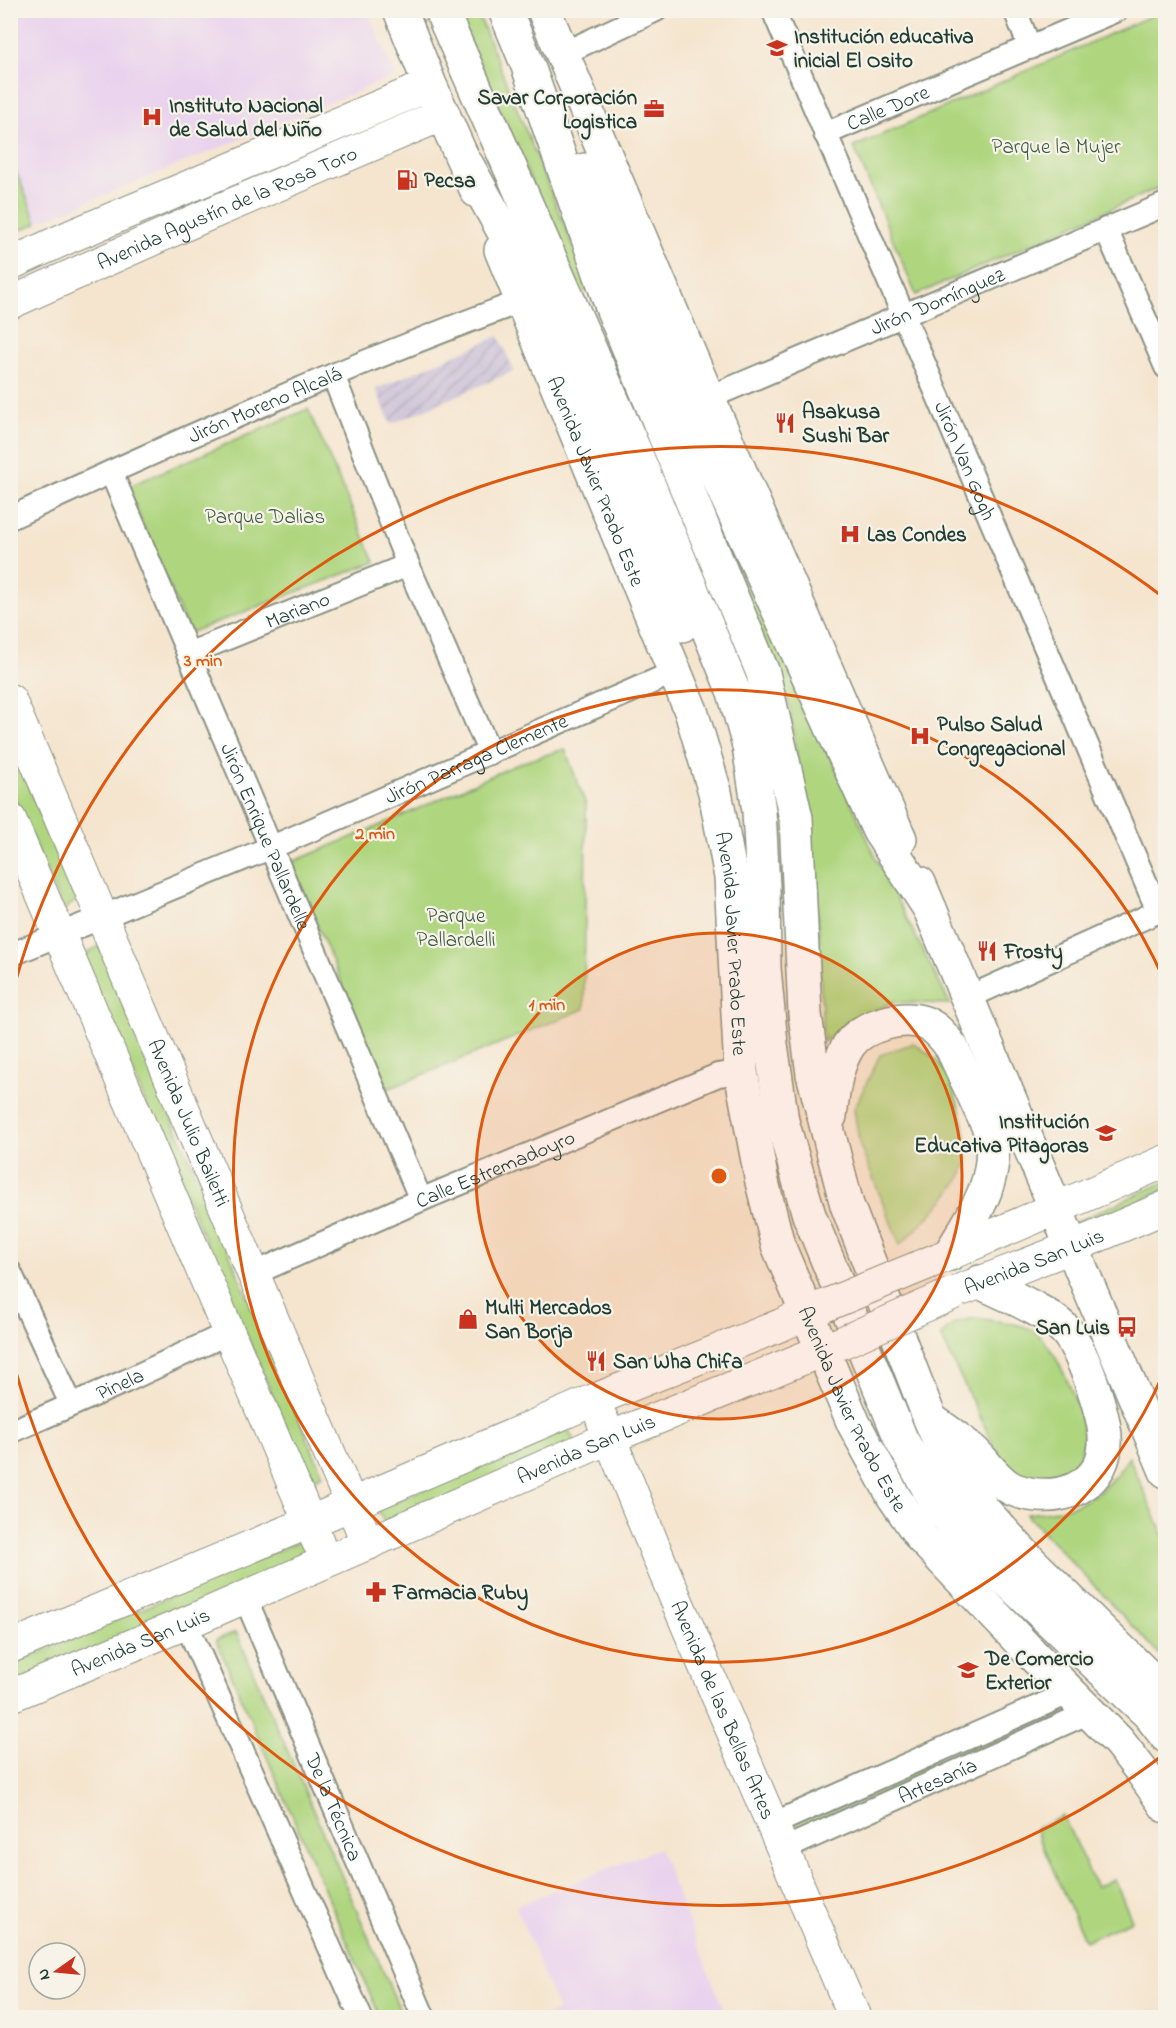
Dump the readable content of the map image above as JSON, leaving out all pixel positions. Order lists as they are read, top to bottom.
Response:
{
  "streets": {
    "main road": ["Avenida Javier Prado Este"],
    "street": [
      "Calle Dore",
      "Avenida Agustín de la Rosa Toro",
      "Jirón Domínguez",
      "Jirón Moreno Alcalá",
      "Jirón Van Gogh",
      "Mariano",
      "Jirón Parraga Clemente",
      "Jirón Enrique Pallardelle",
      "Avenida Julio Bailetti",
      "Calle Estremadoyro",
      "Avenida San Luis",
      "Pinela",
      "Avenida de las Bellas Artes",
      "Artesanía",
      "De la Técnica"
    ]
  },
  "crossings": [
    ["Calle Dore", "Jirón Van Gogh"],
    ["Avenida Agustín de la Rosa Toro", "Avenida Javier Prado Este"],
    ["Jirón Domínguez", "Jirón Van Gogh"],
    ["Jirón Moreno Alcalá", "Avenida Javier Prado Este"],
    ["Jirón Moreno Alcalá", "Jirón Enrique Pallardelle"],
    ["Avenida Javier Prado Este", "Jirón Parraga Clemente"],
    ["Avenida Javier Prado Este", "Calle Estremadoyro"],
    ["Avenida Javier Prado Este", "Avenida San Luis"],
    ["Avenida Javier Prado Este", "Artesanía"],
    ["Mariano", "Jirón Enrique Pallardelle"],
    ["Jirón Parraga Clemente", "Jirón Enrique Pallardelle"],
    ["Jirón Parraga Clemente", "Avenida Julio Bailetti"],
    ["Jirón Enrique Pallardelle", "Calle Estremadoyro"],
    ["Avenida Julio Bailetti", "Calle Estremadoyro"],
    ["Avenida Julio Bailetti", "Avenida San Luis"],
    ["Avenida San Luis", "Avenida de las Bellas Artes"],
    ["Avenida San Luis", "De la Técnica"],
    ["Avenida de las Bellas Artes", "Artesanía"]
  ],
  "parks": ["Parque la Mujer", "Parque Dalias", "Parque Pallardelli"],
  "places": {
    "school or university": ["Institución educativa inicial El Osito", "Institución Educativa Pitagoras", "De Comercio Exterior"],
    "office": ["Savar Corporación Logistica"],
    "hospital": ["Instituto Nacional de Salud del Niño", "Las Condes", "Pulso Salud Congregacional"],
    "fuel station": ["Pecsa"],
    "restaurant": ["Asakusa Sushi Bar", "Frosty", "San Wha Chifa"],
    "shop": ["Multi Mercados San Borja"],
    "bus stop": ["San Luis"],
    "pharmacy": ["Farmacia Ruby"]
  },
  "north": "left",
  "rings": ["3 min", "2 min", "1 min"]
}
